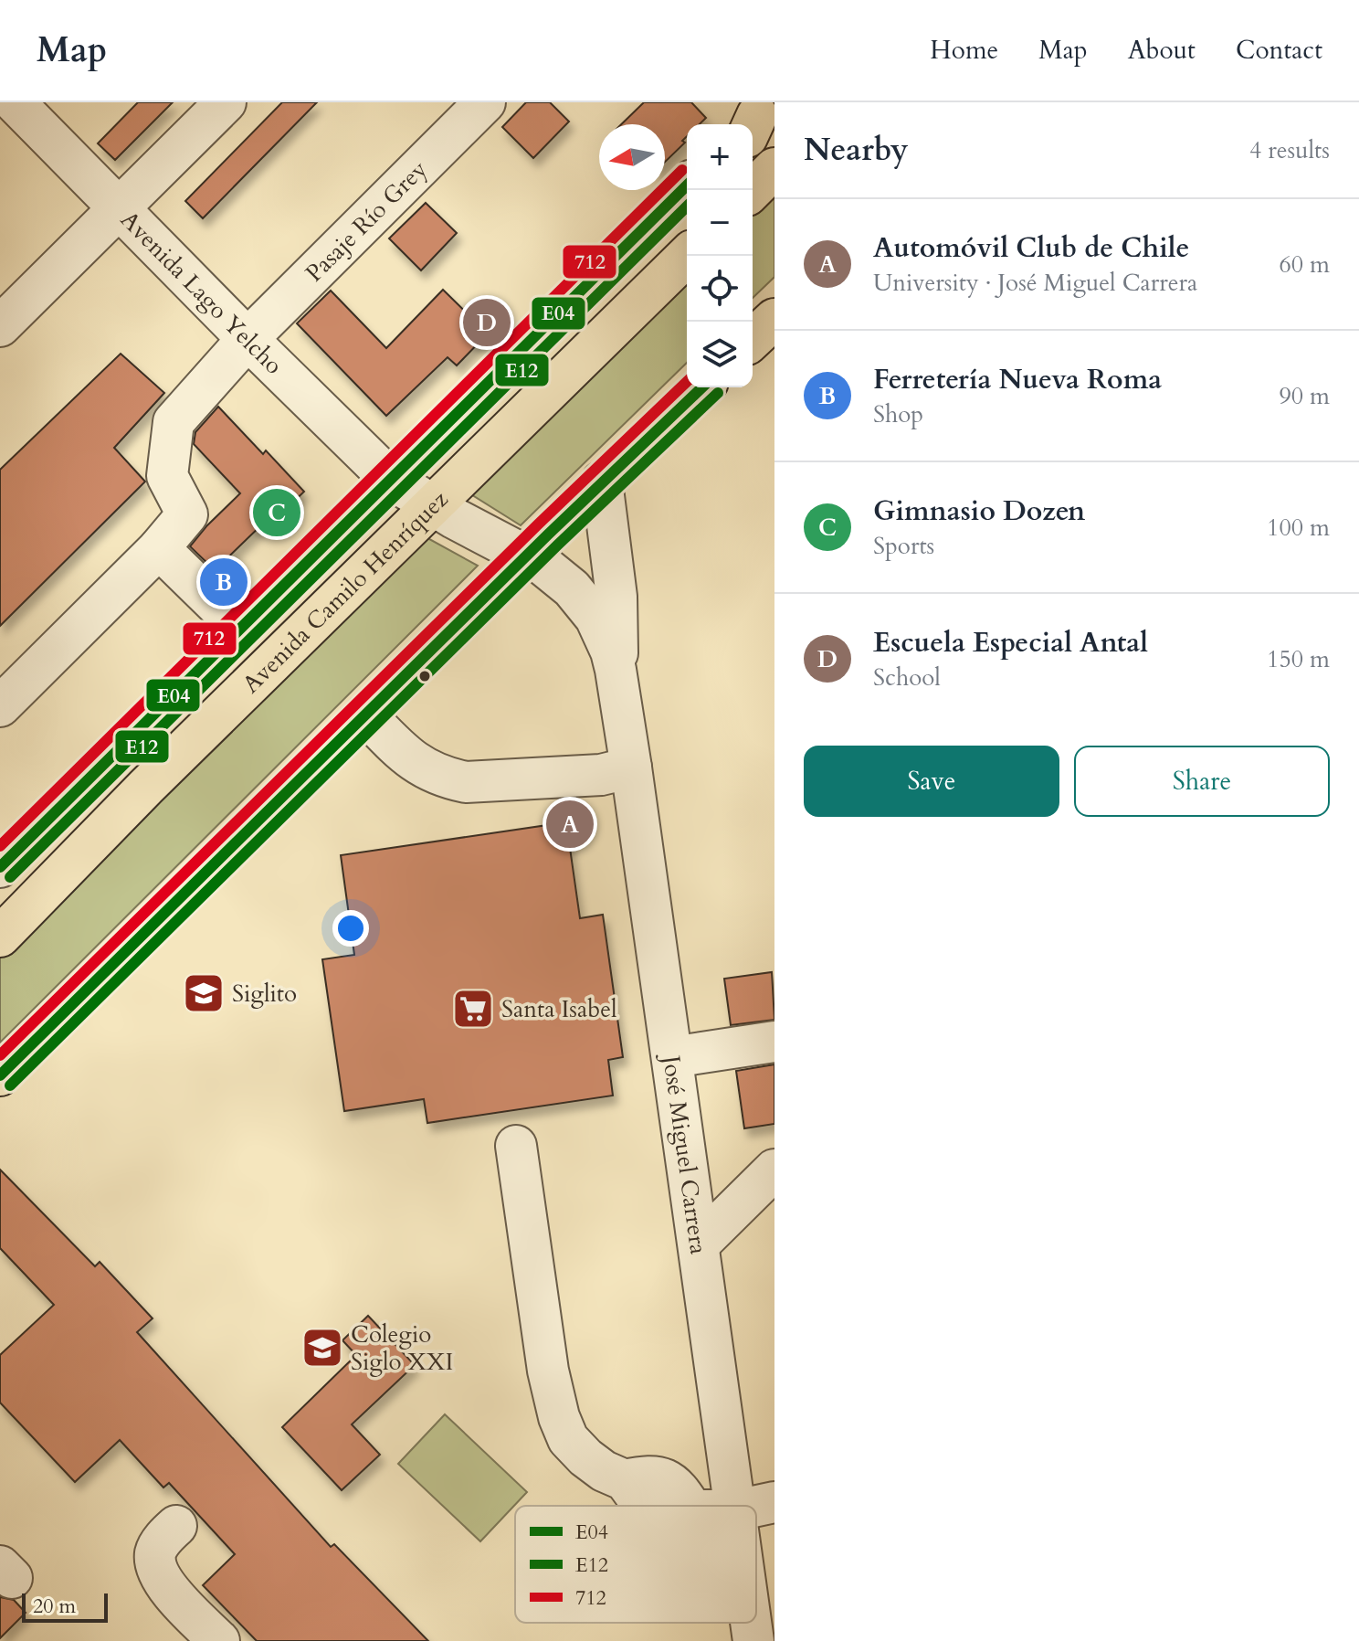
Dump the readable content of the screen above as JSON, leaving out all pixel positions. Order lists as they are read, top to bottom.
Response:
{
  "streets": {
    "main road": ["Avenida Camilo Henríquez"],
    "street": ["Pasaje Río Grey", "Avenida Lago Yelcho", "José Miguel Carrera"]
  },
  "crossings": [
    ["Pasaje Río Grey", "Avenida Lago Yelcho"],
    ["Avenida Lago Yelcho", "Avenida Camilo Henríquez"],
    ["Avenida Lago Yelcho", "José Miguel Carrera"],
    ["Avenida Camilo Henríquez", "José Miguel Carrera"]
  ],
  "places": {
    "school or university": ["Siglito", "Colegio Siglo XXI"],
    "supermarket": ["Santa Isabel"]
  },
  "lines": ["transit line 712", "transit line E04", "transit line E12"],
  "legend": ["E04", "E12", "712"],
  "scale_bar": "20 m",
  "north": "left",
  "page": {
    "header": "Map",
    "nav": [
      "Home",
      "Map",
      "About",
      "Contact"
    ],
    "heading": ["Nearby", "4 results"],
    "map_buttons": ["+", "−"],
    "list": [
      {
        "mark": "A",
        "name": "Automóvil Club de Chile",
        "note": "University · José Miguel Carrera",
        "value": "60 m"
      },
      {
        "mark": "B",
        "name": "Ferretería Nueva Roma",
        "note": "Shop",
        "value": "90 m"
      },
      {
        "mark": "C",
        "name": "Gimnasio Dozen",
        "note": "Sports",
        "value": "100 m"
      },
      {
        "mark": "D",
        "name": "Escuela Especial Antal",
        "note": "School",
        "value": "150 m"
      }
    ],
    "pins": [
      "D",
      "C",
      "B",
      "A"
    ],
    "buttons": ["Save", "Share"],
    "scale": "20 m"
  }
}
